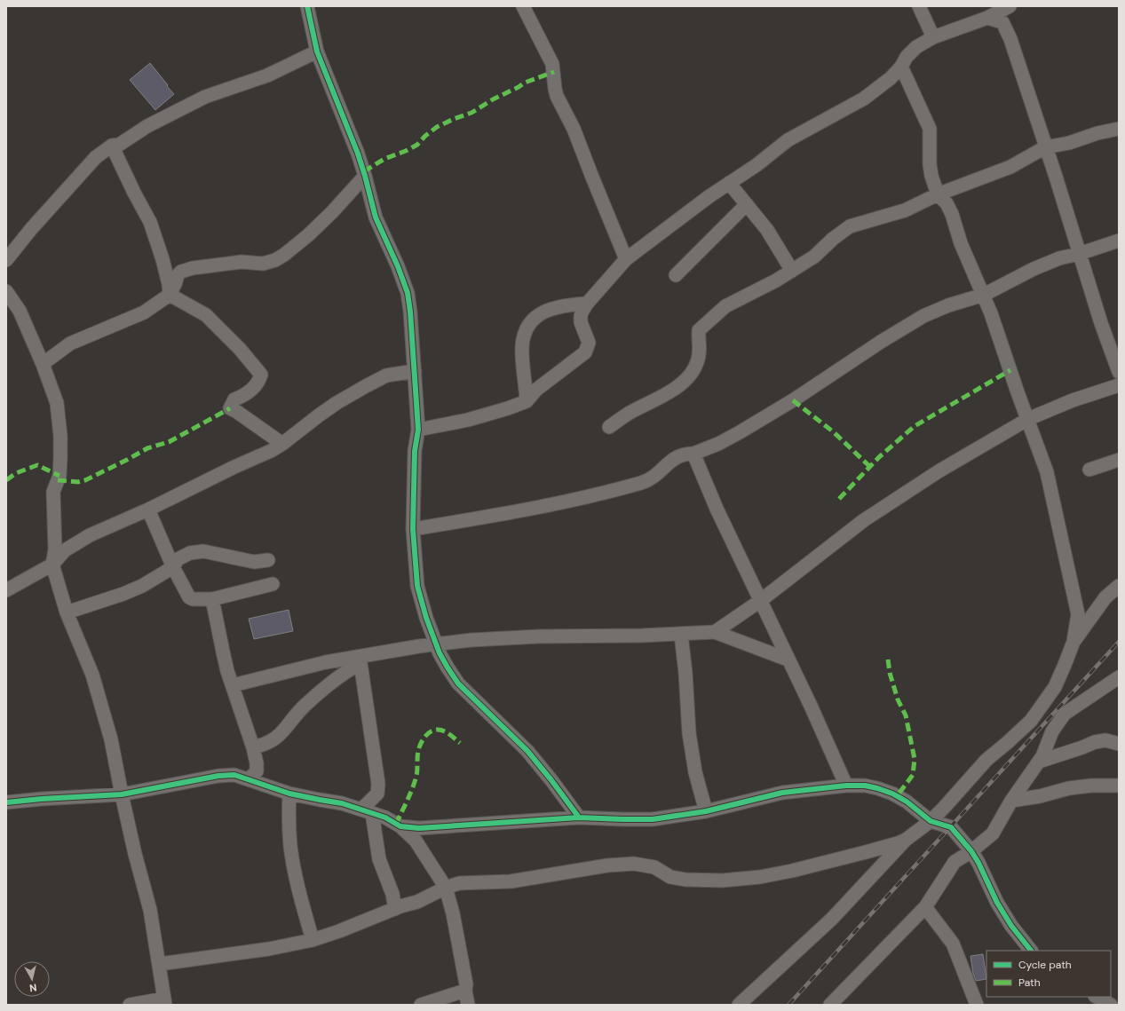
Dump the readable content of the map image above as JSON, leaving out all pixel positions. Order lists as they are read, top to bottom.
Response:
{
  "legend": ["Cycle path", "Path"],
  "north": "bottom"
}
